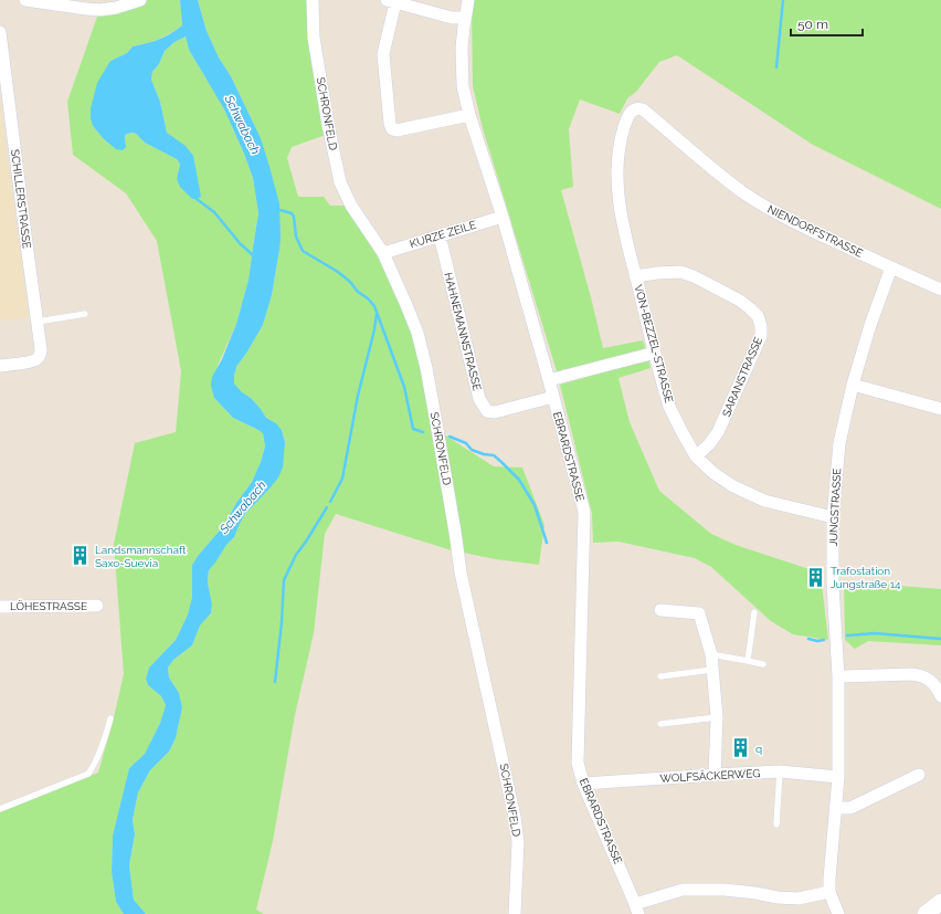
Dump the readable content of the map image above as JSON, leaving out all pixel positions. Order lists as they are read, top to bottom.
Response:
{
  "streets": {
    "street": [
      "SCHRONFELD",
      "SCHILLERSTRASSE",
      "NIENDORFSTRASSE",
      "KURZE ZEILE",
      "HAHNEMANNSTRASSE",
      "VON-BEZZEL-STRASSE",
      "SARANSTRASSE",
      "EBRARDSTRASSE",
      "JUNGSTRASSE",
      "LÖHESTRASSE",
      "WOLFSÄCKERWEG"
    ]
  },
  "crossings": [
    ["SCHRONFELD", "KURZE ZEILE"],
    ["NIENDORFSTRASSE", "VON-BEZZEL-STRASSE"],
    ["NIENDORFSTRASSE", "JUNGSTRASSE"],
    ["KURZE ZEILE", "HAHNEMANNSTRASSE"],
    ["KURZE ZEILE", "EBRARDSTRASSE"],
    ["HAHNEMANNSTRASSE", "EBRARDSTRASSE"],
    ["VON-BEZZEL-STRASSE", "SARANSTRASSE"],
    ["VON-BEZZEL-STRASSE", "JUNGSTRASSE"],
    ["EBRARDSTRASSE", "WOLFSÄCKERWEG"],
    ["JUNGSTRASSE", "WOLFSÄCKERWEG"]
  ],
  "water": ["Schwabach"],
  "places": {
    "building": ["Landsmannschaft Saxo-Suevia", "Trafostation Jungstraße 14", "q"]
  },
  "scale_bar": "50 m"
}
